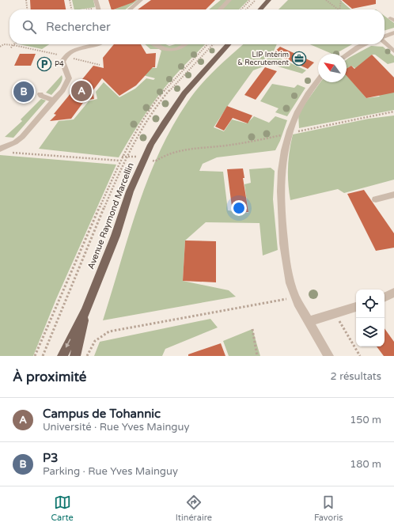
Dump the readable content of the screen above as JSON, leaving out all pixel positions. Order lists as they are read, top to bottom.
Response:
{
  "streets": {
    "main road": ["Avenue Raymond Marcellin"]
  },
  "places": {
    "office": ["LIP Intérim & Recrutement"],
    "parking": ["P4"]
  },
  "north": "top left",
  "page": {
    "search": "Rechercher",
    "pins": ["A", "B"],
    "heading": ["À proximité", "2 résultats"],
    "list": [
      {
        "mark": "A",
        "name": "Campus de Tohannic",
        "note": "Université · Rue Yves Mainguy",
        "value": "150 m"
      },
      {
        "mark": "B",
        "name": "P3",
        "note": "Parking · Rue Yves Mainguy",
        "value": "180 m"
      }
    ],
    "nav": ["Carte", "Itinéraire", "Favoris"]
  }
}
